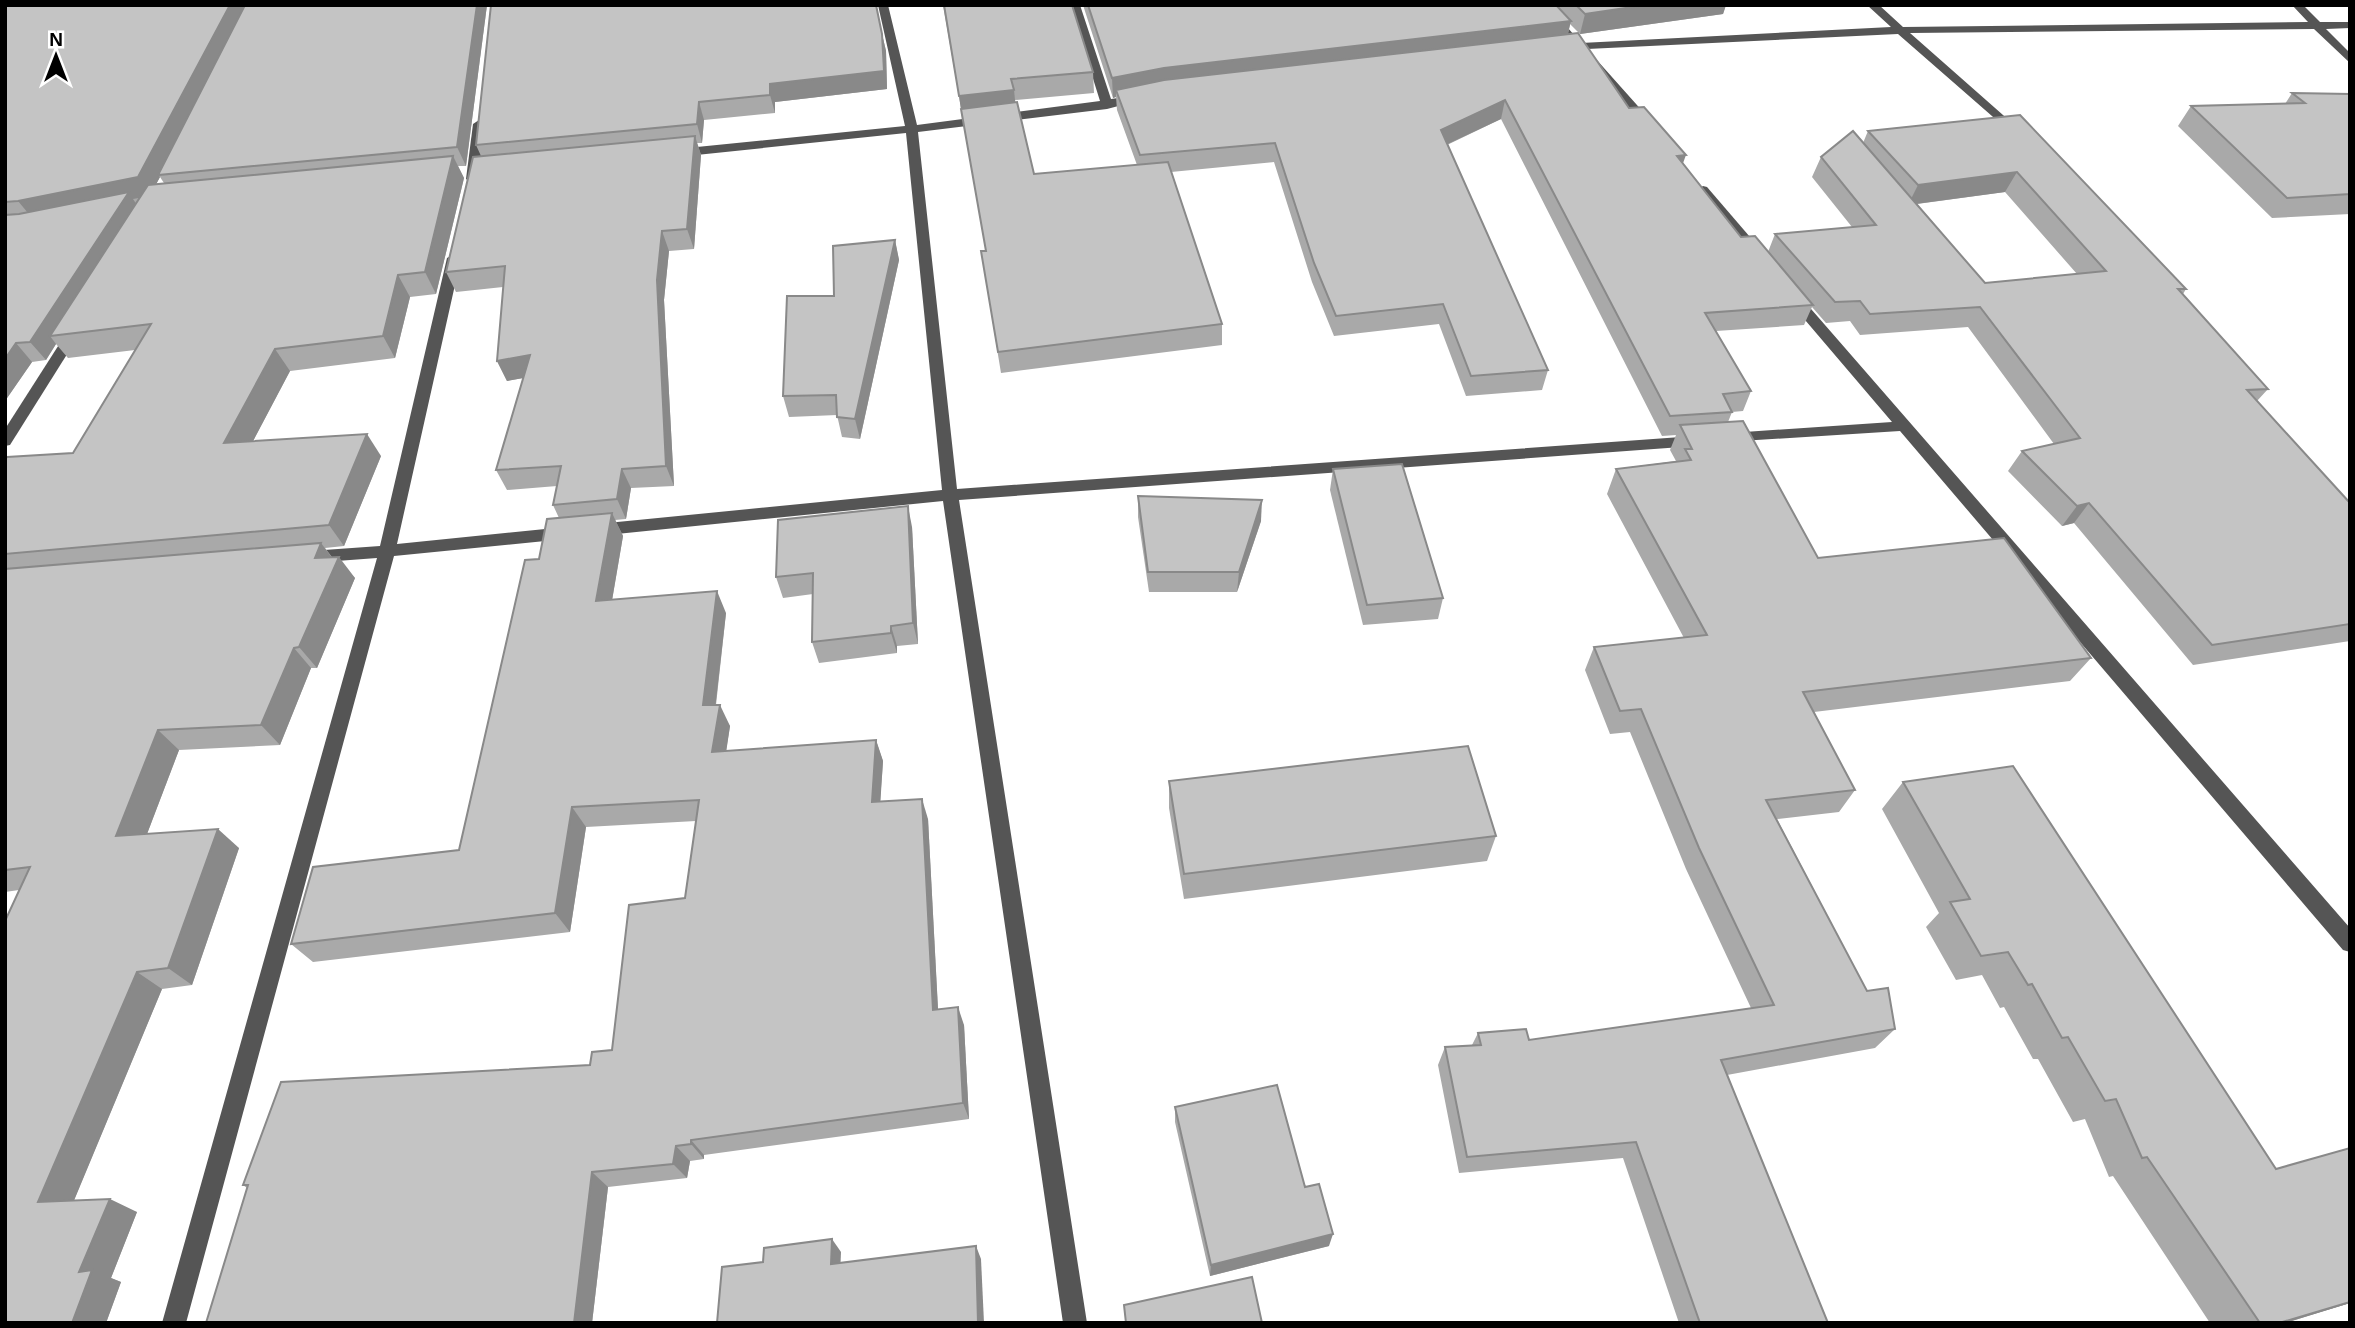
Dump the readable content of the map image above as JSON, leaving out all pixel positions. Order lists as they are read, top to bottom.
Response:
{
  "north": "top"
}
